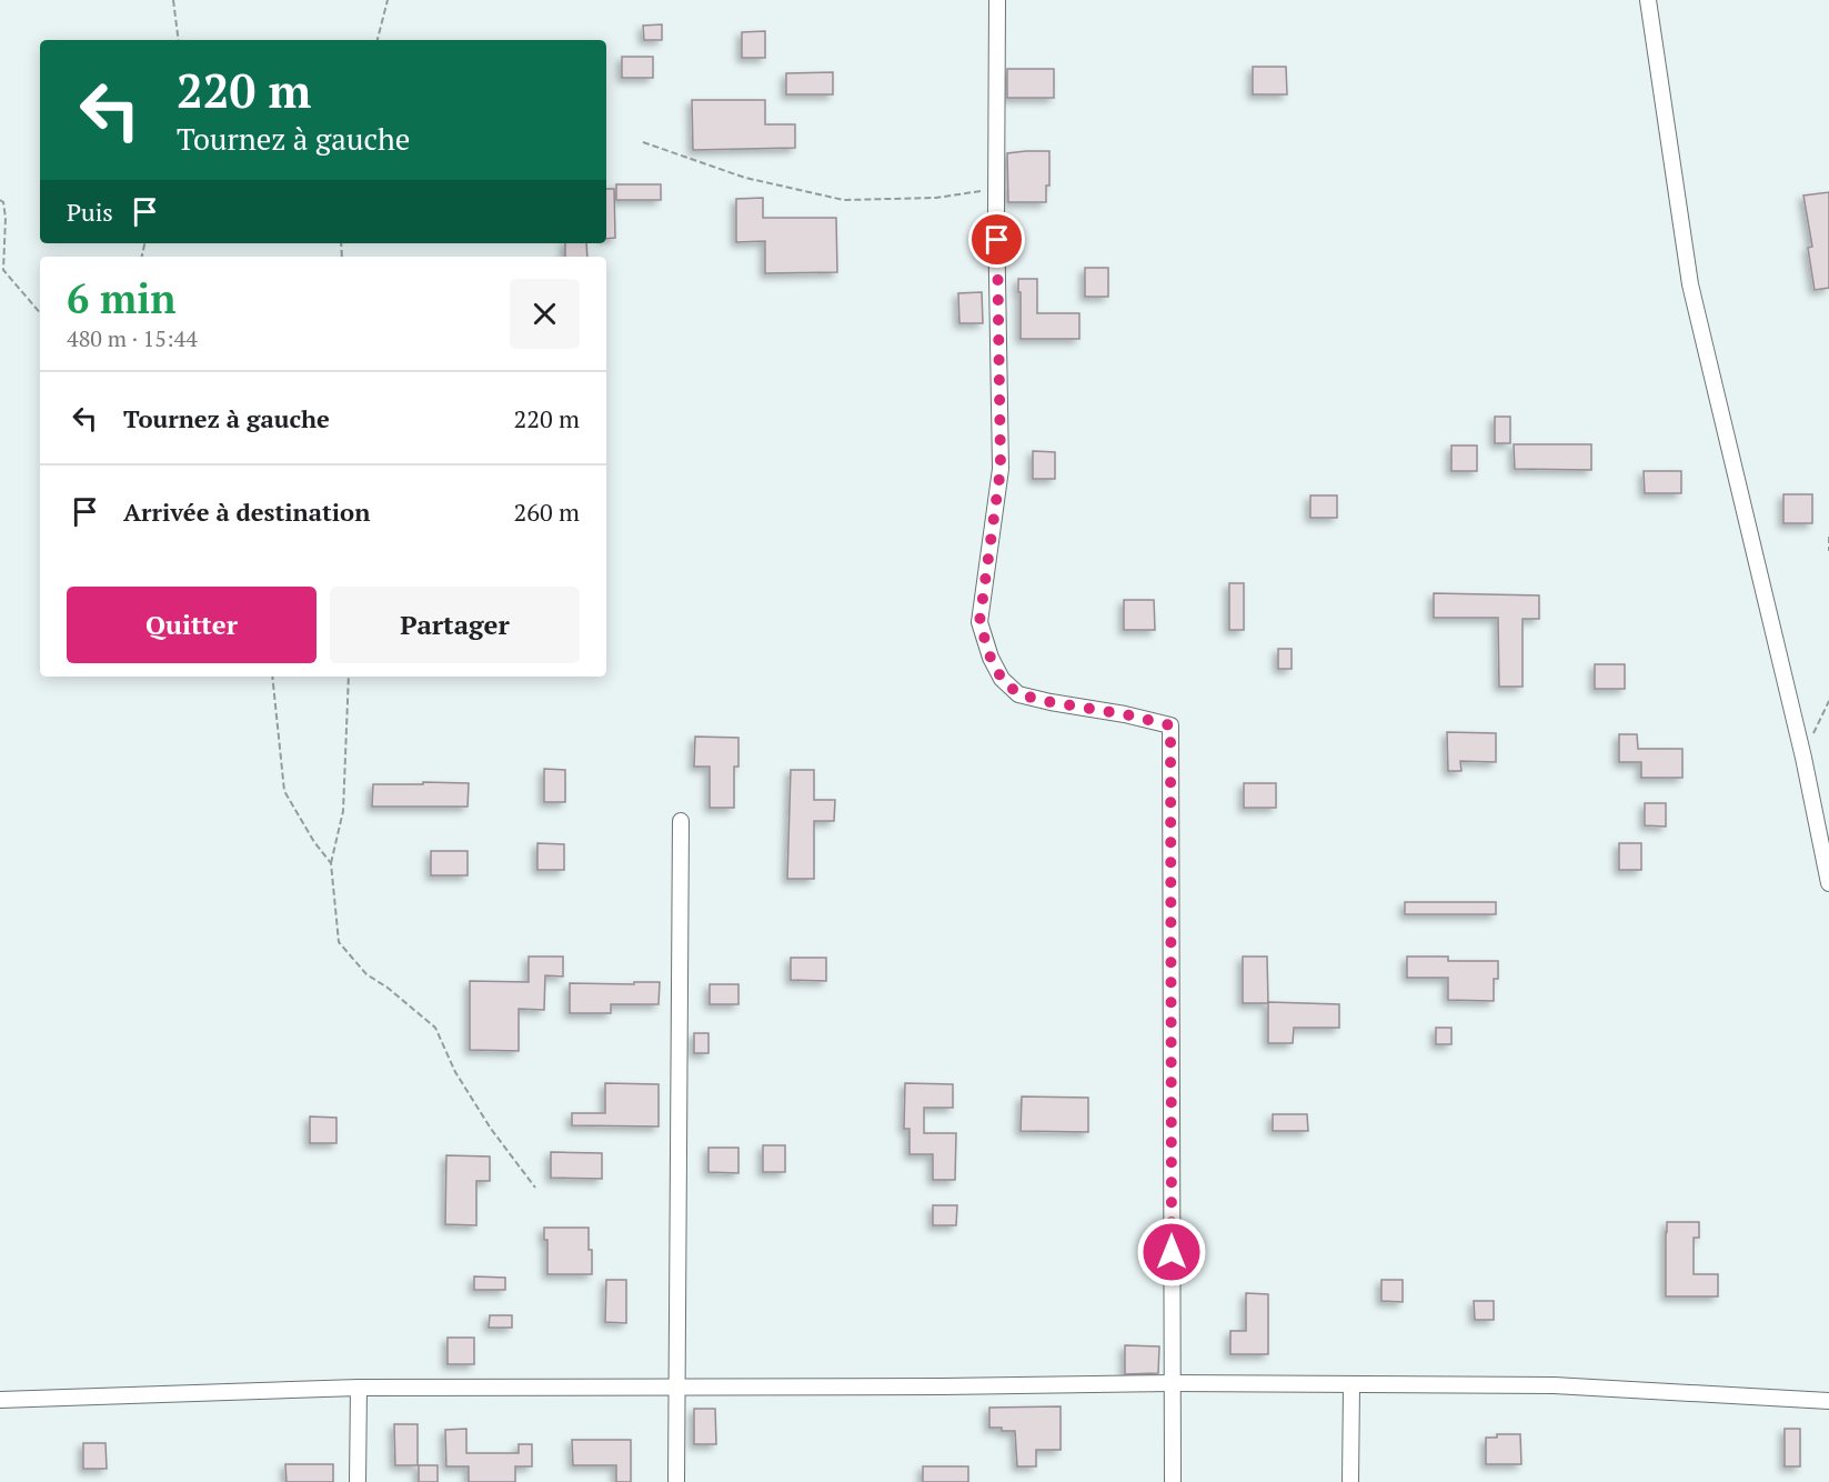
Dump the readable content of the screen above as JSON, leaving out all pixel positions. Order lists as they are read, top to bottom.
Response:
{
  "page": {
    "turn": ["220 m", "Tournez à gauche"],
    "then": "Puis",
    "heading": ["6 min", "480 m · 15:44"],
    "list": [
      {
        "name": "Tournez à gauche",
        "value": "220 m"
      },
      {
        "name": "Arrivée à destination",
        "value": "260 m"
      }
    ],
    "buttons": ["Quitter", "Partager"]
  }
}
